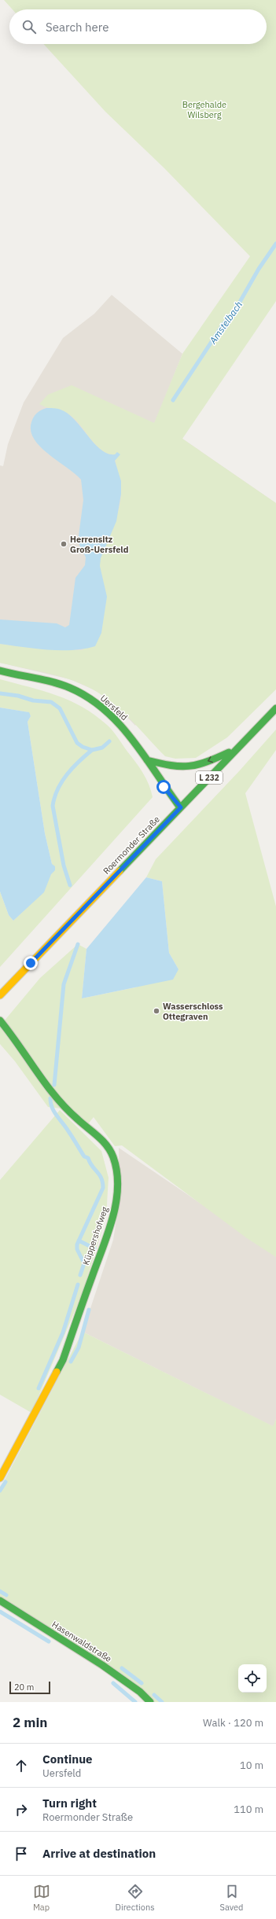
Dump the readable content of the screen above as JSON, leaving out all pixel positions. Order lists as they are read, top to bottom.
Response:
{
  "streets": {
    "street": [
      "Uersfeld",
      "L 232",
      "Roermonder Straße",
      "Küppershofweg",
      "Hasenwaldstraße"
    ]
  },
  "crossings": [
    ["Uersfeld", "Roermonder Straße"]
  ],
  "water": ["Amstelbach"],
  "parks": ["Bergehalde Wilsberg"],
  "places": ["Herrensitz Groß-Uersfeld", "Wasserschloss Ottegraven"],
  "scale_bar": "20 m",
  "page": {
    "search": "Search here",
    "scale": "20 m",
    "heading": ["2 min", "Walk · 120 m"],
    "list": [
      ["Continue", "Uersfeld", "10 m"],
      ["Turn right", "Roermonder Straße", "110 m"],
      "Arrive at destination"
    ],
    "nav": ["Map", "Directions", "Saved"]
  }
}
